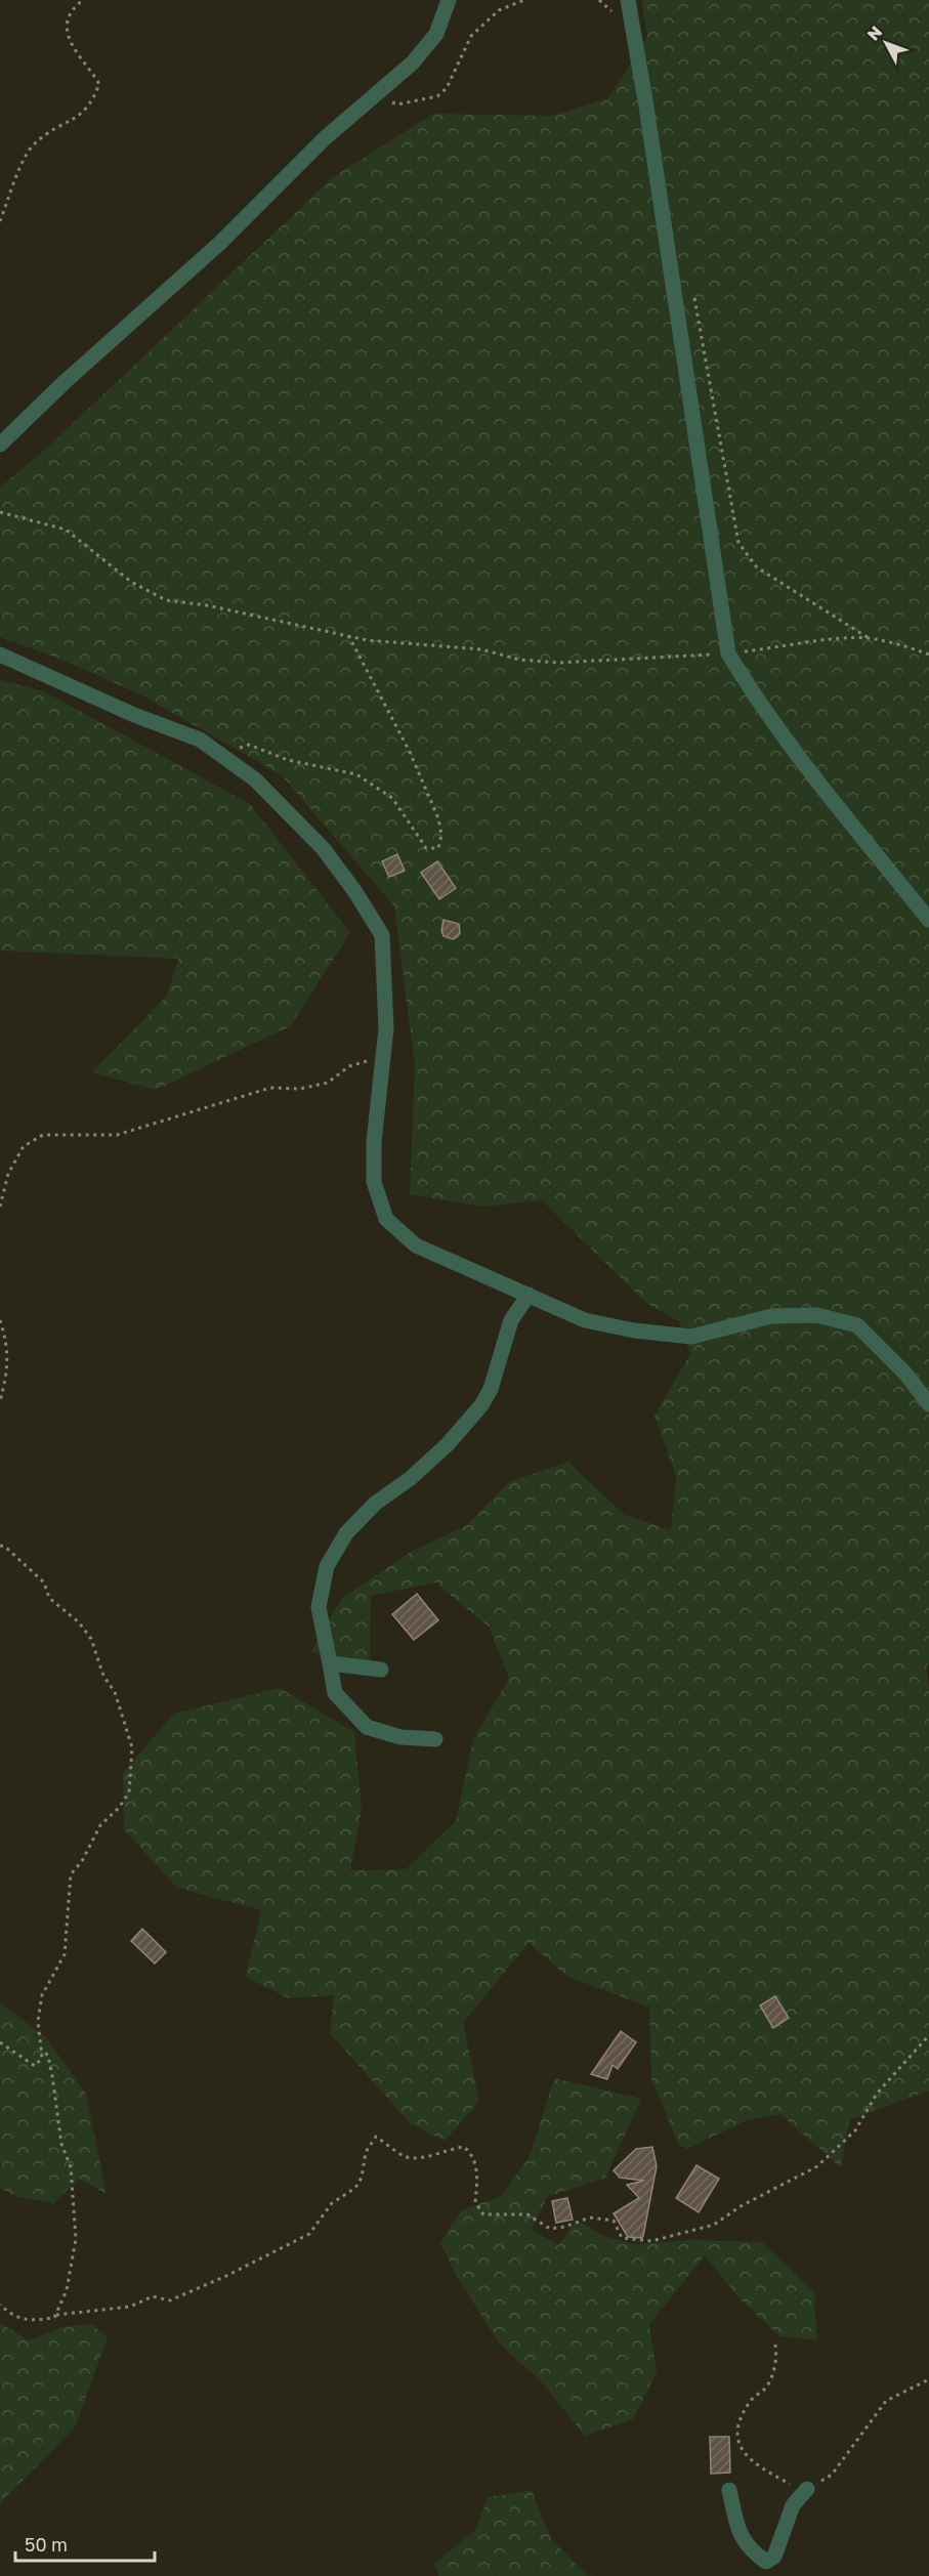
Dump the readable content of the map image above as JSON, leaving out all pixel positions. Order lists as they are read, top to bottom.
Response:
{
  "scale_bar": "50 m",
  "north": "top left"
}
